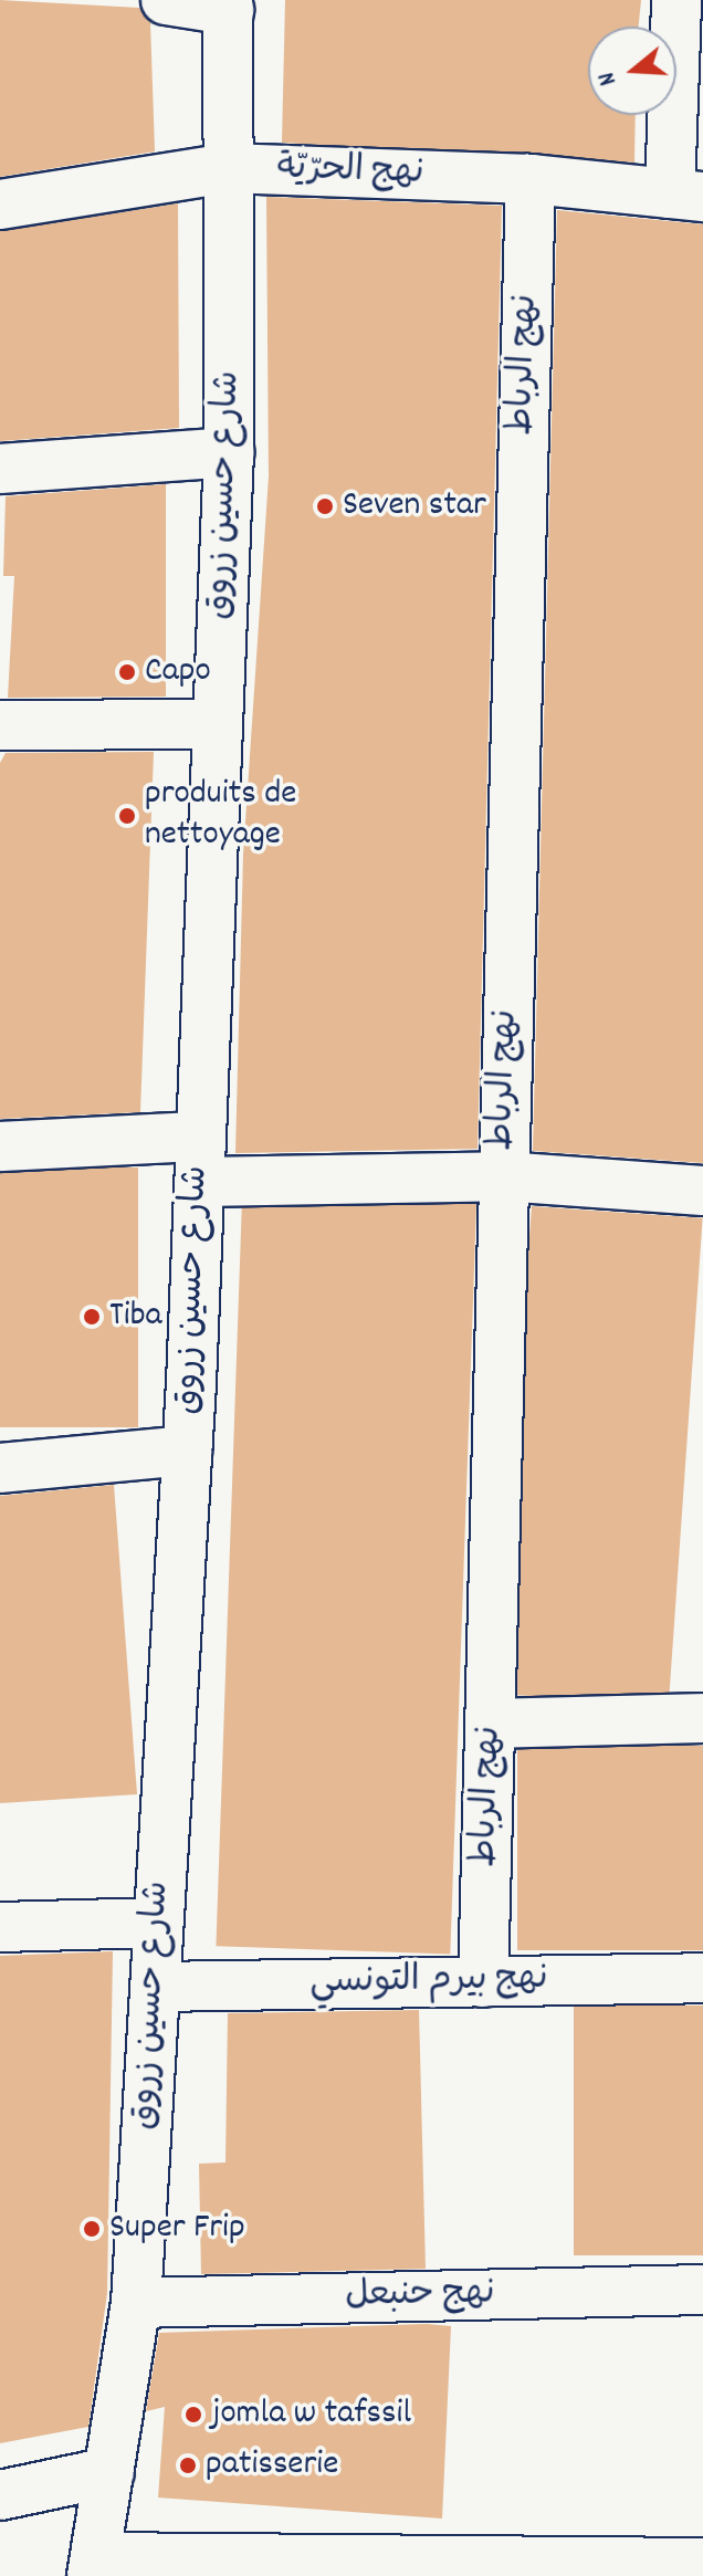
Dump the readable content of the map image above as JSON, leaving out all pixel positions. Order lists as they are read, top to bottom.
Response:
{
  "streets": {
    "street": [
      "نهج الحرّيّة",
      "نهج الرباط",
      "شارع حسين زروق",
      "نهج بيرم التونسي",
      "نهج حنبعل"
    ]
  },
  "crossings": [
    ["نهج الحرّيّة", "نهج الرباط"],
    ["نهج الحرّيّة", "شارع حسين زروق"],
    ["نهج الرباط", "نهج بيرم التونسي"],
    ["شارع حسين زروق", "نهج بيرم التونسي"],
    ["شارع حسين زروق", "نهج حنبعل"]
  ],
  "places": [
    "Seven star",
    "Capo",
    "produits de nettoyage",
    "Tiba",
    "Super Frip",
    "jomla w tafssil",
    "patisserie"
  ],
  "north": "left"
}
